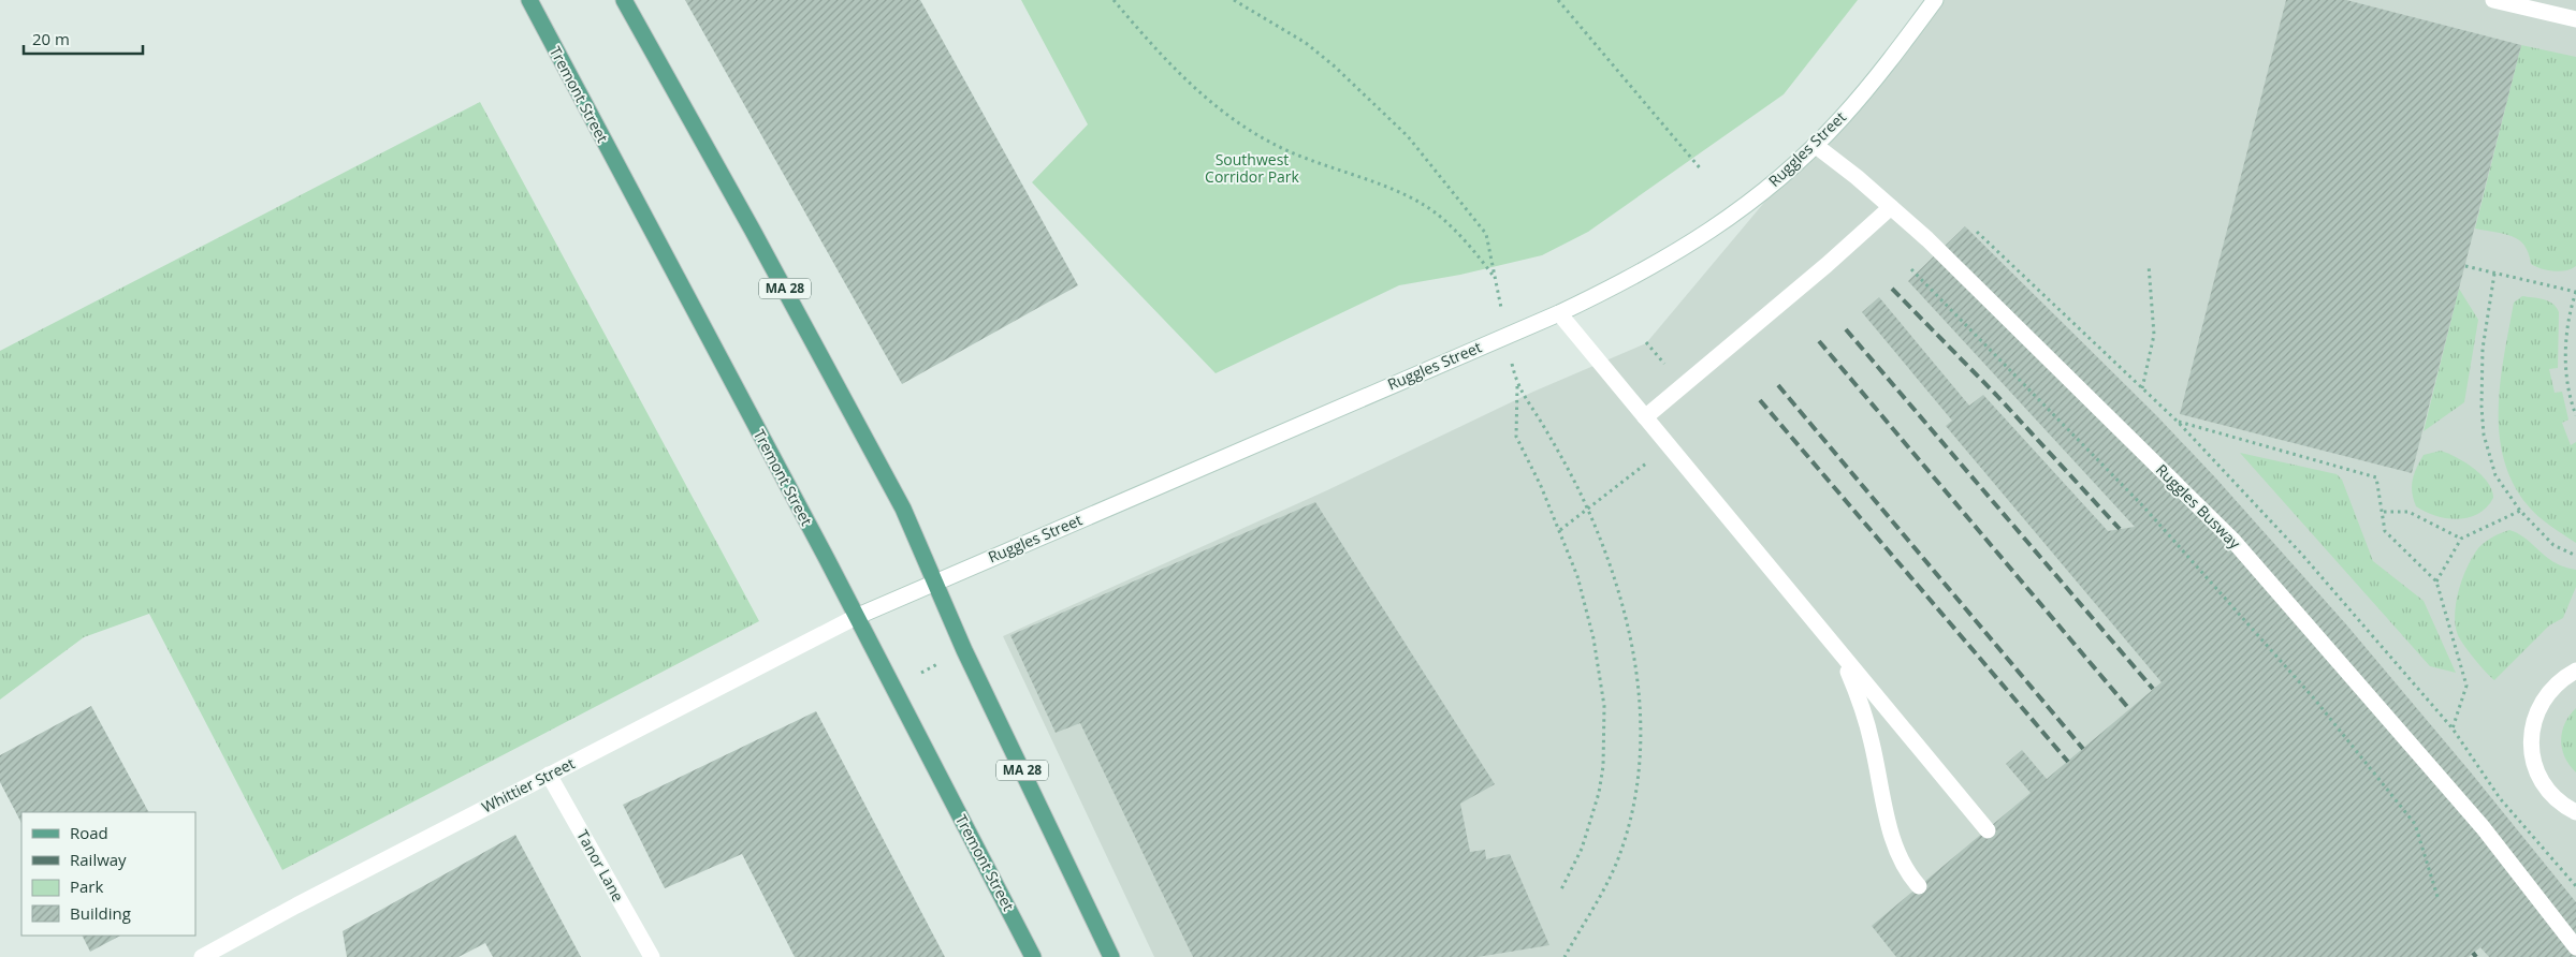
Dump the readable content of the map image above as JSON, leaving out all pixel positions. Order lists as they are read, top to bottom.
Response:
{
  "streets": {
    "main road": [
      "Tremont Street",
      "Ruggles Street",
      "MA 28",
      "Ruggles Busway",
      "Whittier Street",
      "Tanor Lane"
    ]
  },
  "crossings": [
    ["Tremont Street", "Ruggles Street"],
    ["Tremont Street", "Whittier Street"],
    ["Ruggles Street", "MA 28"],
    ["Ruggles Street", "Ruggles Busway"],
    ["Ruggles Street", "Whittier Street"],
    ["Whittier Street", "Tanor Lane"]
  ],
  "parks": ["Southwest Corridor Park"],
  "legend": [
    "Road",
    "Railway",
    "Park",
    "Building"
  ],
  "scale_bar": "20 m"
}
